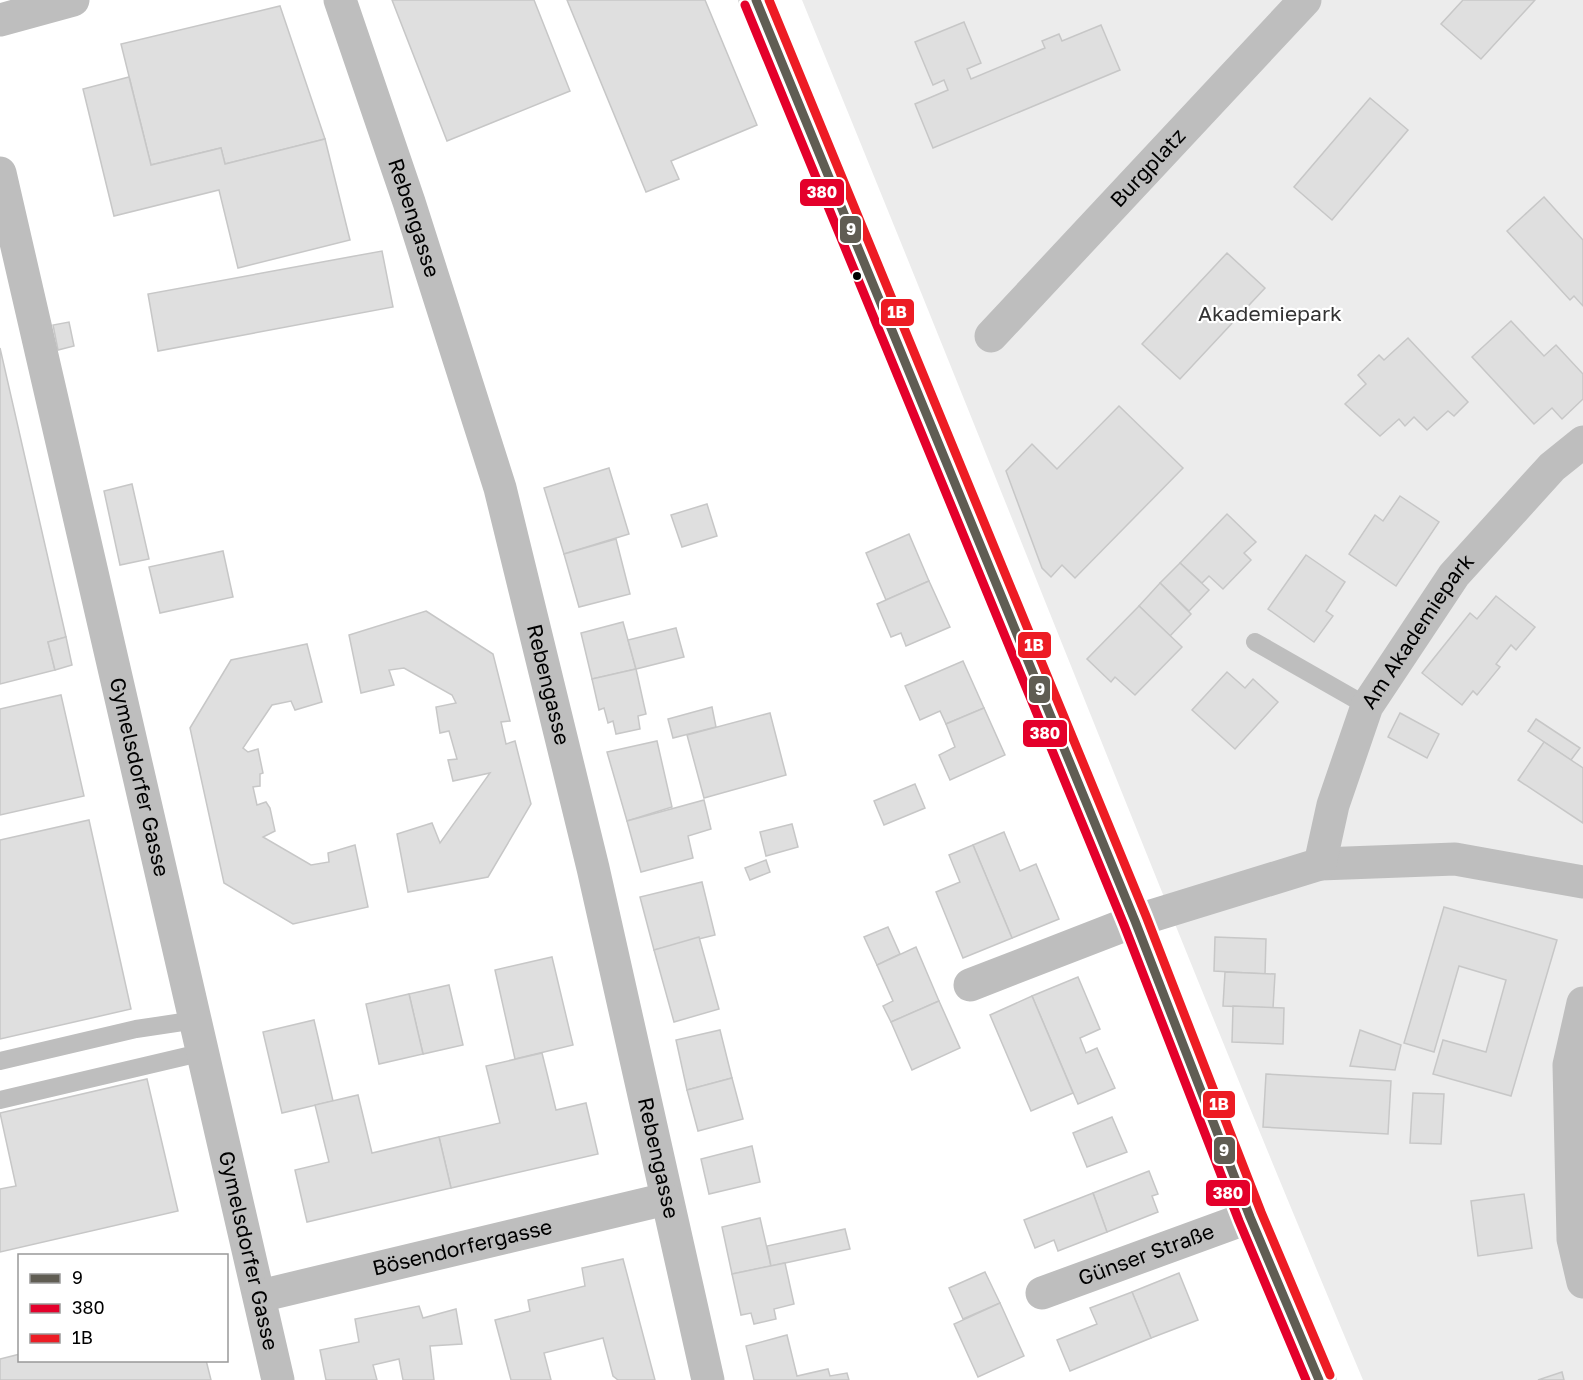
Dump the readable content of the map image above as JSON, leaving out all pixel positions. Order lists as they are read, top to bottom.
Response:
{
  "streets": {
    "street": [
      "Burgplatz",
      "Rebengasse",
      "Am Akademiepark",
      "Gymelsdorfer Gasse",
      "Bösendorfergasse",
      "Günser Straße"
    ]
  },
  "crossings": [
    ["Rebengasse", "Bösendorfergasse"],
    ["Gymelsdorfer Gasse", "Bösendorfergasse"]
  ],
  "parks": ["Akademiepark"],
  "lines": ["transit line 9", "transit line 1B", "transit line 380"],
  "legend": ["9", "380", "1B"]
}
